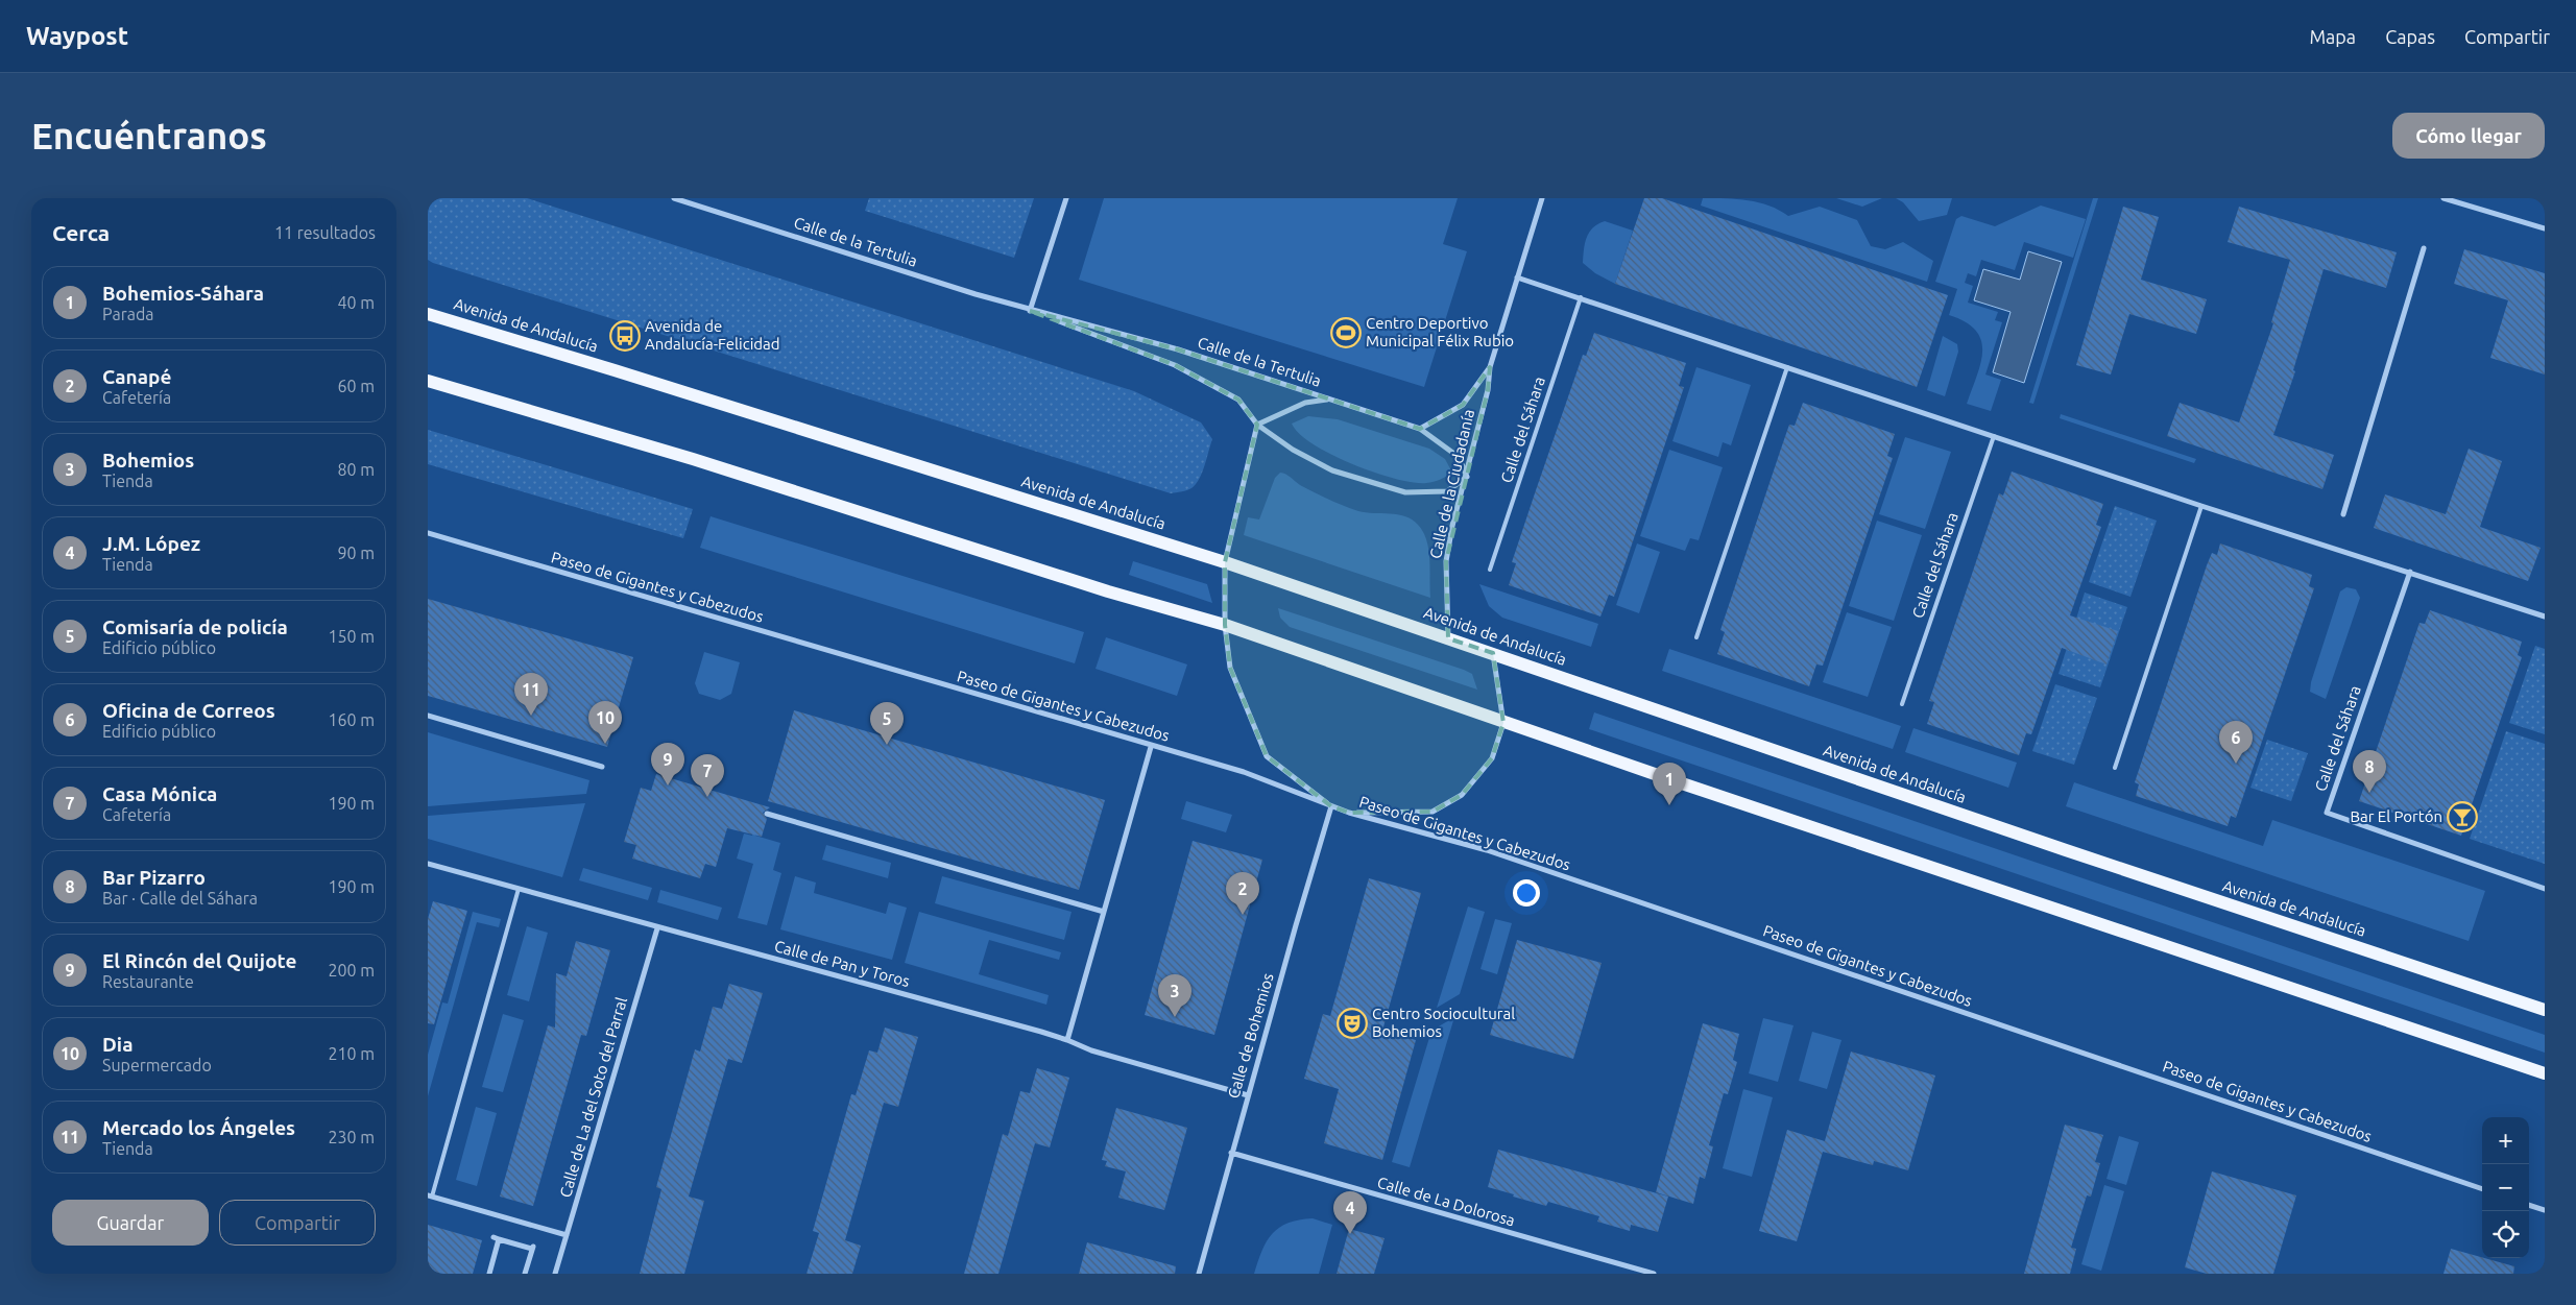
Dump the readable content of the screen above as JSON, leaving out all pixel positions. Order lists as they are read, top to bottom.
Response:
{
  "streets": {
    "main road": ["Avenida de Andalucía"],
    "street": [
      "Calle de la Tertulia",
      "Calle del Sáhara",
      "Calle de la Ciudadanía",
      "Paseo de Gigantes y Cabezudos",
      "Calle de Pan y Toros",
      "Calle de Bohemios",
      "Calle de La del Soto del Parral",
      "Calle de La Dolorosa"
    ]
  },
  "crossings": [
    ["Calle de la Tertulia", "Calle de la Ciudadanía"],
    ["Avenida de Andalucía", "Calle de la Ciudadanía"],
    ["Paseo de Gigantes y Cabezudos", "Calle de Bohemios"],
    ["Calle de Pan y Toros", "Calle de Bohemios"],
    ["Calle de Pan y Toros", "Calle de La del Soto del Parral"],
    ["Calle de Bohemios", "Calle de La Dolorosa"]
  ],
  "places": {
    "sports": ["Centro Deportivo Municipal Félix Rubio"],
    "bus stop": ["Avenida de Andalucía-Felicidad"],
    "bar": ["Bar El Portón"],
    "theatre": ["Centro Sociocultural Bohemios"]
  },
  "page": {
    "header": "Waypost",
    "nav": ["Mapa", "Capas", "Compartir"],
    "buttons": [
      "Cómo llegar",
      ["Guardar", "Compartir"]
    ],
    "title": "Encuéntranos",
    "heading": ["Cerca", "11 resultados"],
    "list": [
      {
        "mark": "1",
        "name": "Bohemios-Sáhara",
        "note": "Parada",
        "value": "40 m"
      },
      {
        "mark": "2",
        "name": "Canapé",
        "note": "Cafetería",
        "value": "60 m"
      },
      {
        "mark": "3",
        "name": "Bohemios",
        "note": "Tienda",
        "value": "80 m"
      },
      {
        "mark": "4",
        "name": "J.M. López",
        "note": "Tienda",
        "value": "90 m"
      },
      {
        "mark": "5",
        "name": "Comisaría de policía",
        "note": "Edificio público",
        "value": "150 m"
      },
      {
        "mark": "6",
        "name": "Oficina de Correos",
        "note": "Edificio público",
        "value": "160 m"
      },
      {
        "mark": "7",
        "name": "Casa Mónica",
        "note": "Cafetería",
        "value": "190 m"
      },
      {
        "mark": "8",
        "name": "Bar Pizarro",
        "note": "Bar · Calle del Sáhara",
        "value": "190 m"
      },
      {
        "mark": "9",
        "name": "El Rincón del Quijote",
        "note": "Restaurante",
        "value": "200 m"
      },
      {
        "mark": "10",
        "name": "Dia",
        "note": "Supermercado",
        "value": "210 m"
      },
      {
        "mark": "11",
        "name": "Mercado los Ángeles",
        "note": "Tienda",
        "value": "230 m"
      }
    ],
    "pins": [
      "11",
      "10",
      "5",
      "6",
      "9",
      "8",
      "7",
      "1",
      "2",
      "3",
      "4"
    ],
    "map_buttons": ["+", "−"]
  }
}
